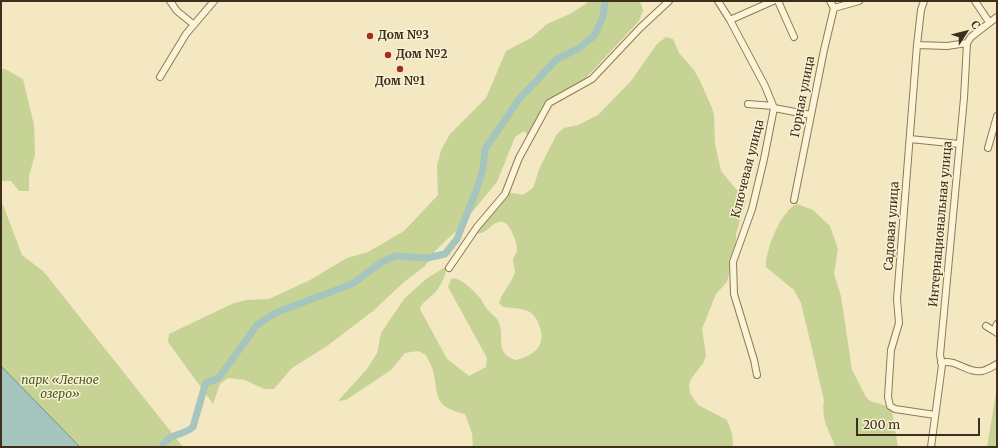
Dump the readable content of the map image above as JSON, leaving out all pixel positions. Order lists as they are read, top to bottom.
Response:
{
  "streets": {
    "street": [
      "Горная улица",
      "Ключевая улица",
      "Интернациональная улица",
      "Садовая улица"
    ]
  },
  "crossings": [
    ["Интернациональная улица", "Садовая улица"]
  ],
  "parks": ["парк «Лесное озеро»"],
  "places": ["Дом №3", "Дом №2", "Дом №1"],
  "scale_bar": "200 m",
  "north": "top right"
}
